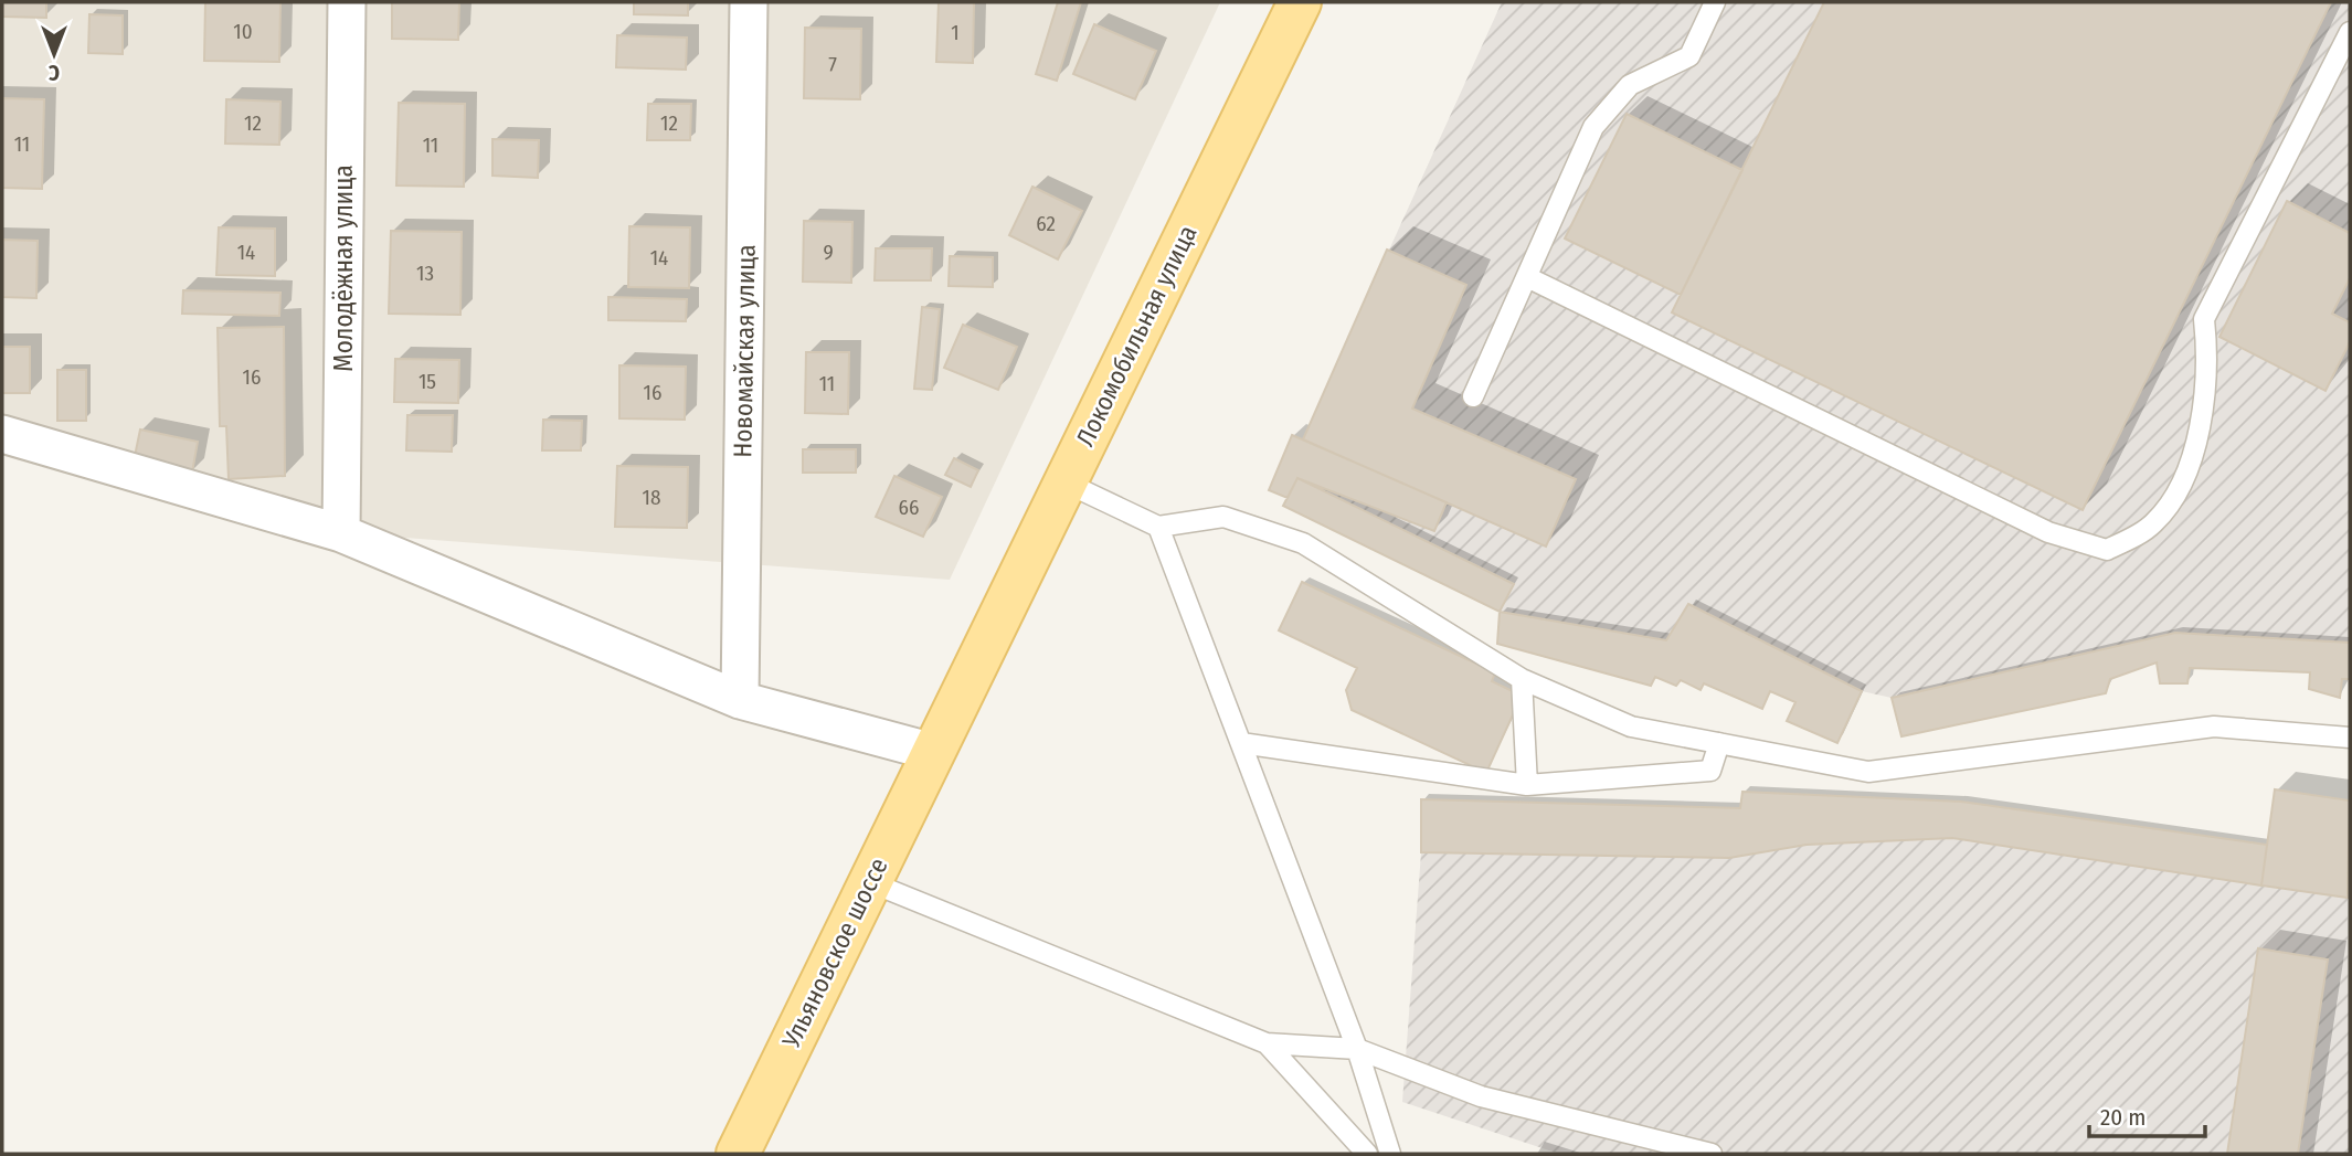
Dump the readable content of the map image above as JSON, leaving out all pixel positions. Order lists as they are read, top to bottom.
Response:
{
  "streets": {
    "main road": ["Локомобильная улица", "Ульяновское шоссе"],
    "street": ["Молодёжная улица", "Новомайская улица"]
  },
  "crossings": [
    ["Локомобильная улица", "Ульяновское шоссе"]
  ],
  "house_numbers": [
    "10",
    "1",
    "7",
    "12",
    "12",
    "11",
    "11",
    "62",
    "14",
    "9",
    "14",
    "13",
    "16",
    "15",
    "11",
    "16",
    "18",
    "66"
  ],
  "scale_bar": "20 m",
  "north": "bottom"
}
